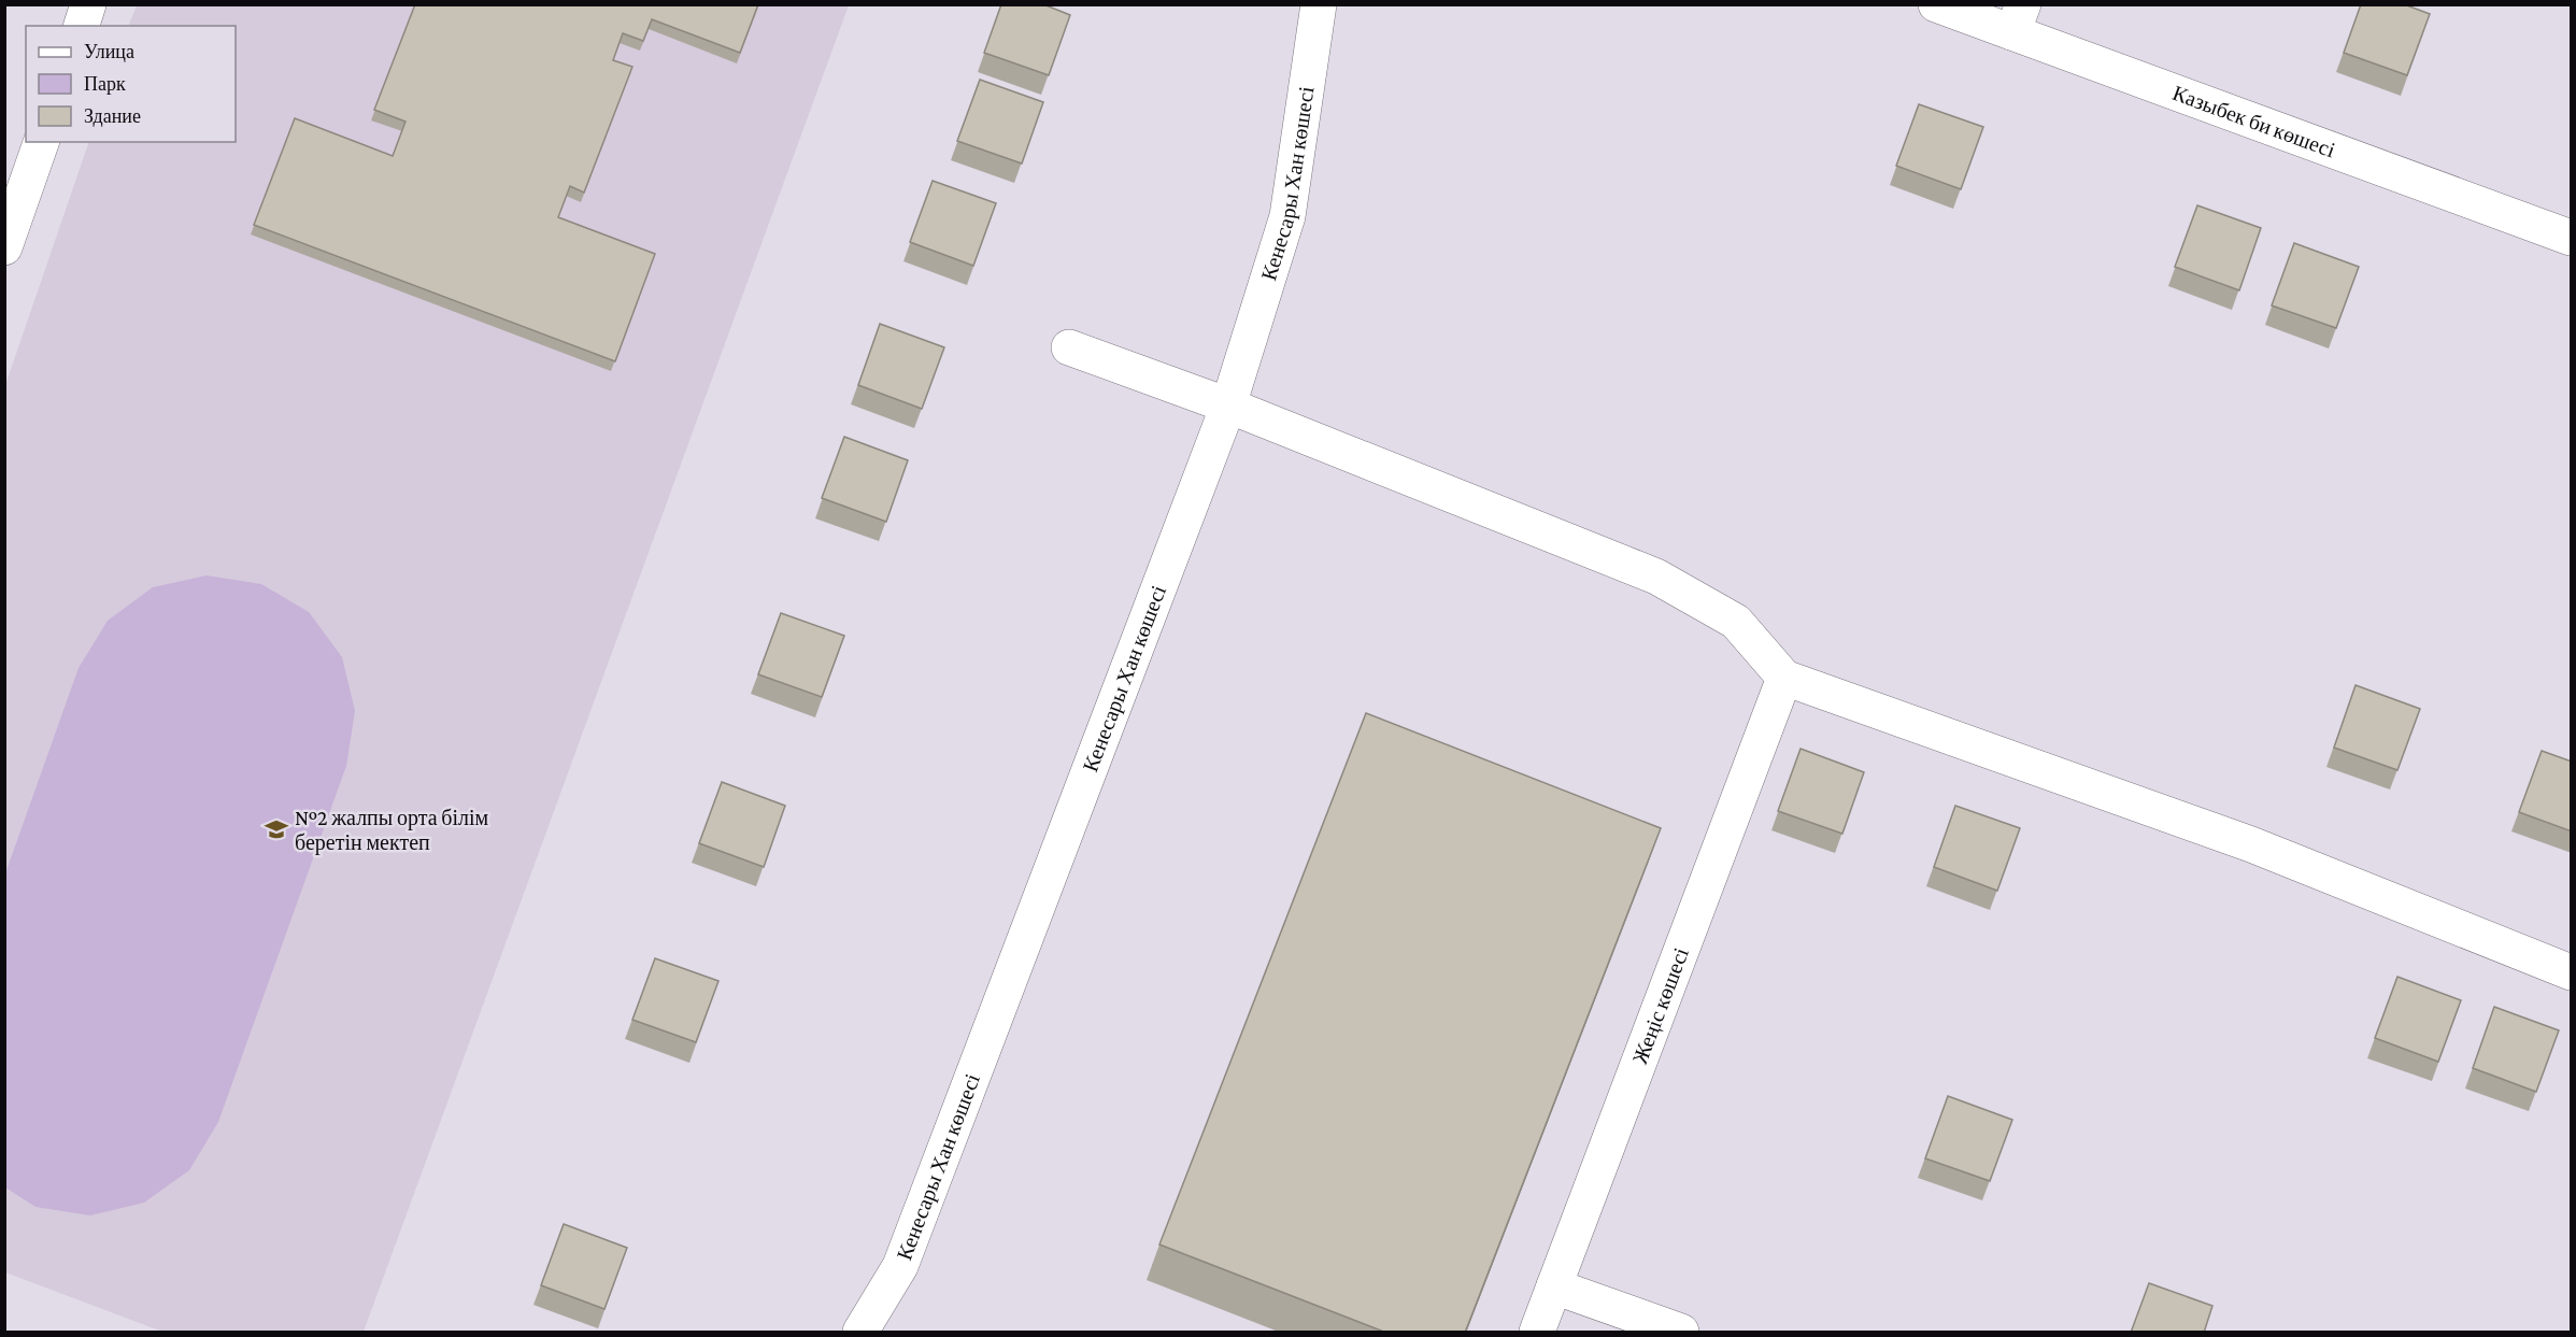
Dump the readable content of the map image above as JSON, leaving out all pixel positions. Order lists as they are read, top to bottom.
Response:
{
  "streets": {
    "street": ["Казыбек би көшесі", "Кенесары Хан көшесі", "Жеңіс көшесі"]
  },
  "places": {
    "school or university": ["№2 жалпы орта білім беретін мектеп"]
  },
  "legend": ["Улица", "Парк", "Здание"]
}
